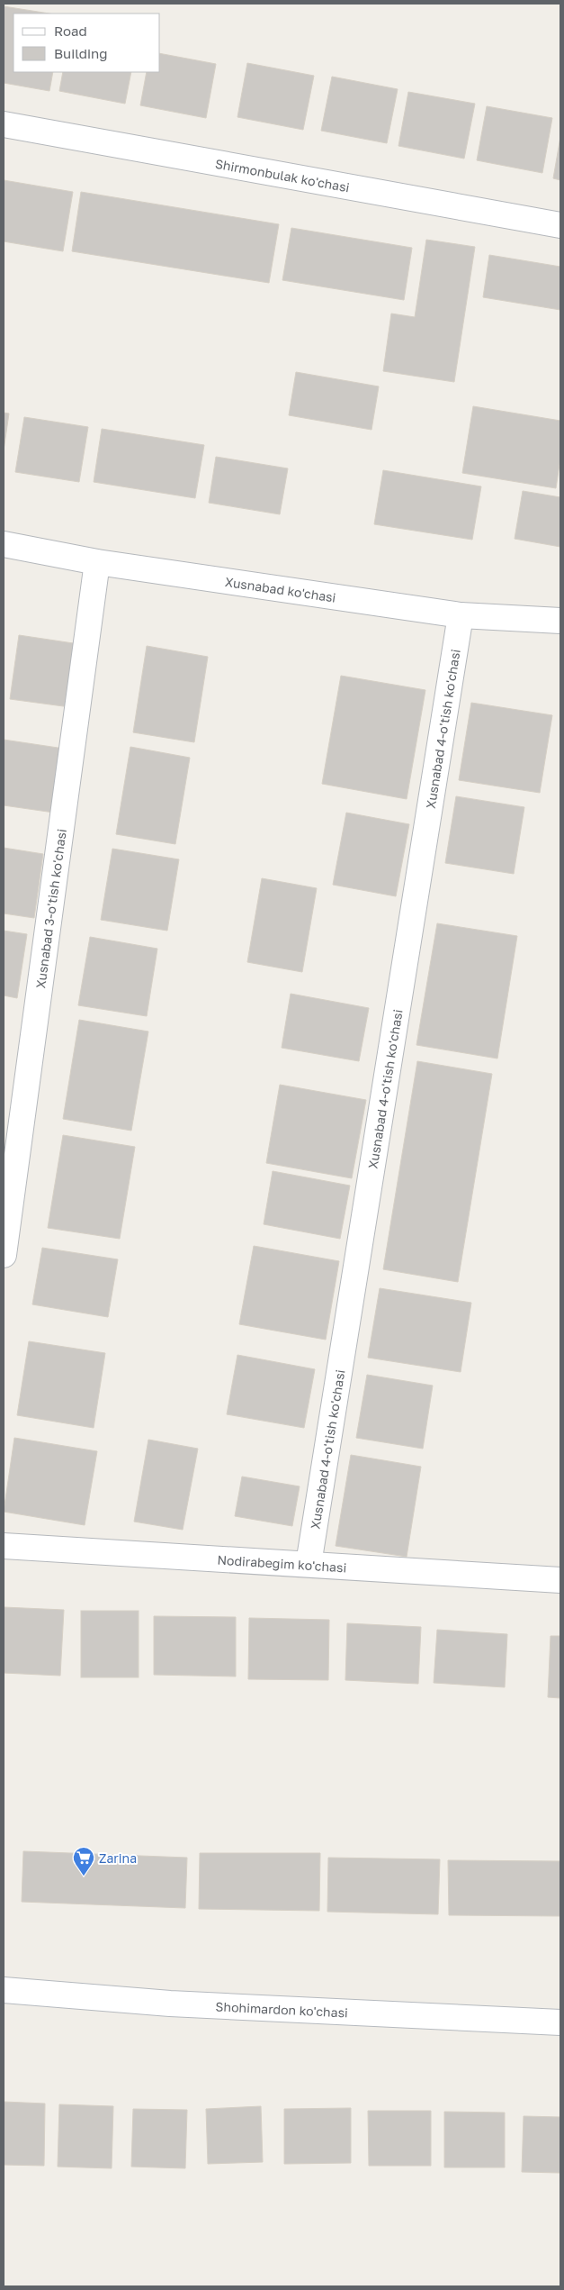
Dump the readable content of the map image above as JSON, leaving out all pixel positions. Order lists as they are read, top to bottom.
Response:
{
  "streets": {
    "street": [
      "Shirmonbulak ko'chasi",
      "Xusnabad ko'chasi",
      "Xusnabad 4-o'tish ko'chasi",
      "Xusnabad 3-o'tish ko'chasi",
      "Nodirabegim ko'chasi",
      "Shohimardon ko'chasi"
    ]
  },
  "crossings": [
    ["Xusnabad ko'chasi", "Xusnabad 4-o'tish ko'chasi"],
    ["Xusnabad ko'chasi", "Xusnabad 3-o'tish ko'chasi"],
    ["Xusnabad 4-o'tish ko'chasi", "Nodirabegim ko'chasi"]
  ],
  "places": {
    "supermarket": ["Zarina"]
  },
  "legend": ["Road", "Building"]
}
